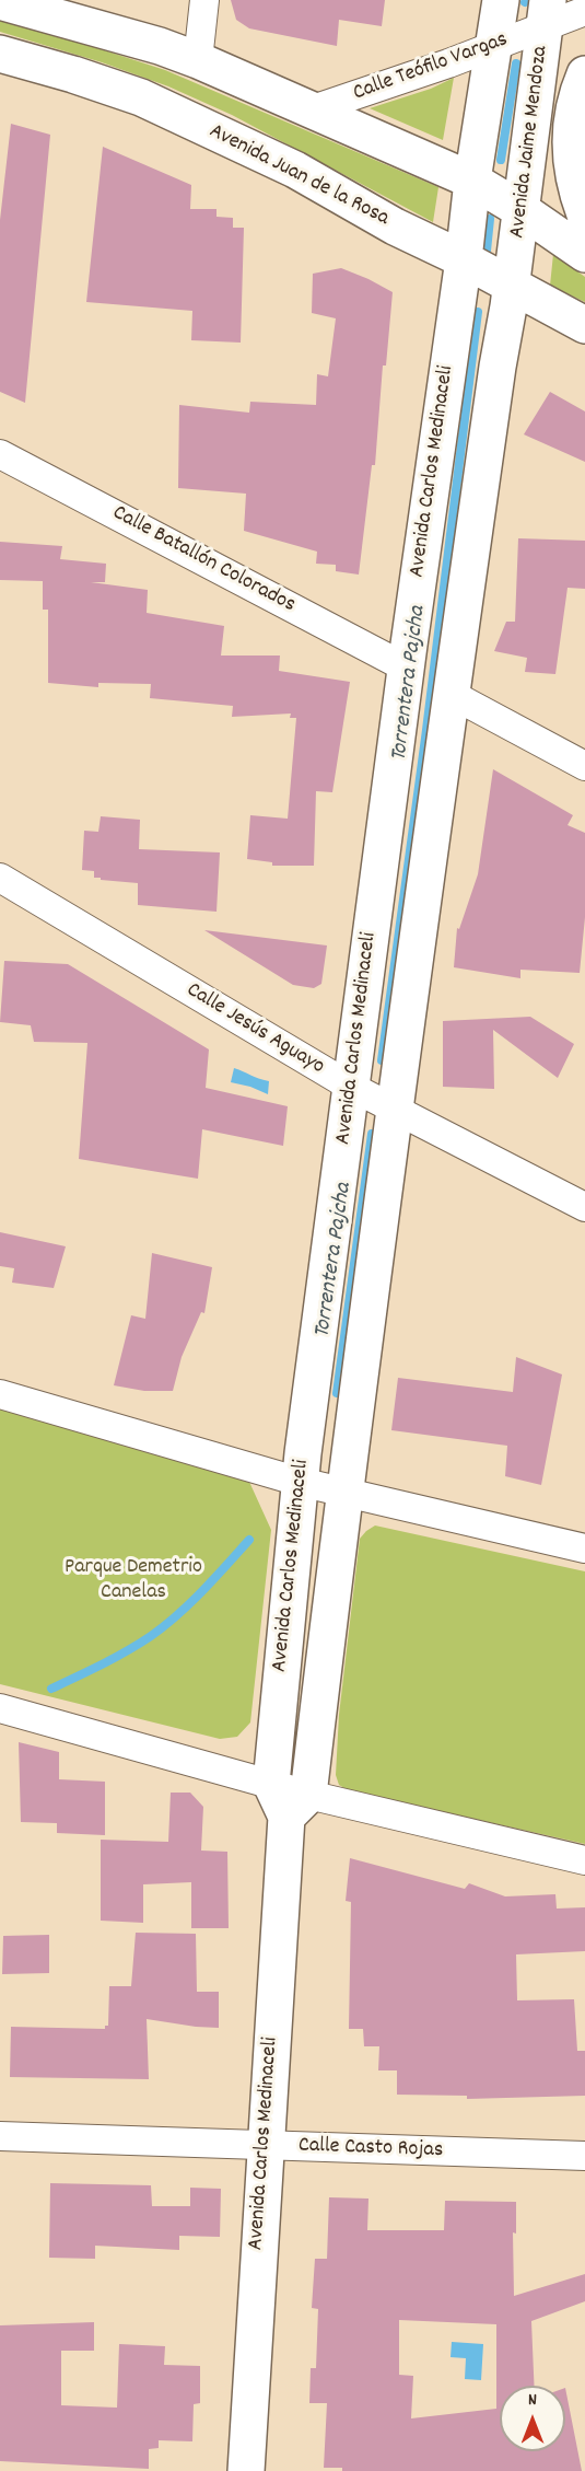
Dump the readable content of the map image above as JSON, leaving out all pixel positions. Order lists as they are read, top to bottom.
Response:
{
  "streets": {
    "main road": ["Avenida Jaime Mendoza", "Avenida Juan de la Rosa", "Avenida Carlos Medinaceli"],
    "street": [
      "Calle Teófilo Vargas",
      "Calle Batallón Colorados",
      "Calle Jesús Aguayo",
      "Calle Casto Rojas"
    ]
  },
  "crossings": [
    ["Calle Teófilo Vargas", "Avenida Jaime Mendoza"],
    ["Avenida Jaime Mendoza", "Avenida Juan de la Rosa"],
    ["Avenida Jaime Mendoza", "Avenida Carlos Medinaceli"],
    ["Avenida Juan de la Rosa", "Avenida Carlos Medinaceli"],
    ["Avenida Carlos Medinaceli", "Calle Batallón Colorados"],
    ["Avenida Carlos Medinaceli", "Calle Jesús Aguayo"],
    ["Avenida Carlos Medinaceli", "Calle Casto Rojas"]
  ],
  "water": ["Torrentera Pajcha"],
  "parks": ["Parque Demetrio Canelas"],
  "north": "top"
}
